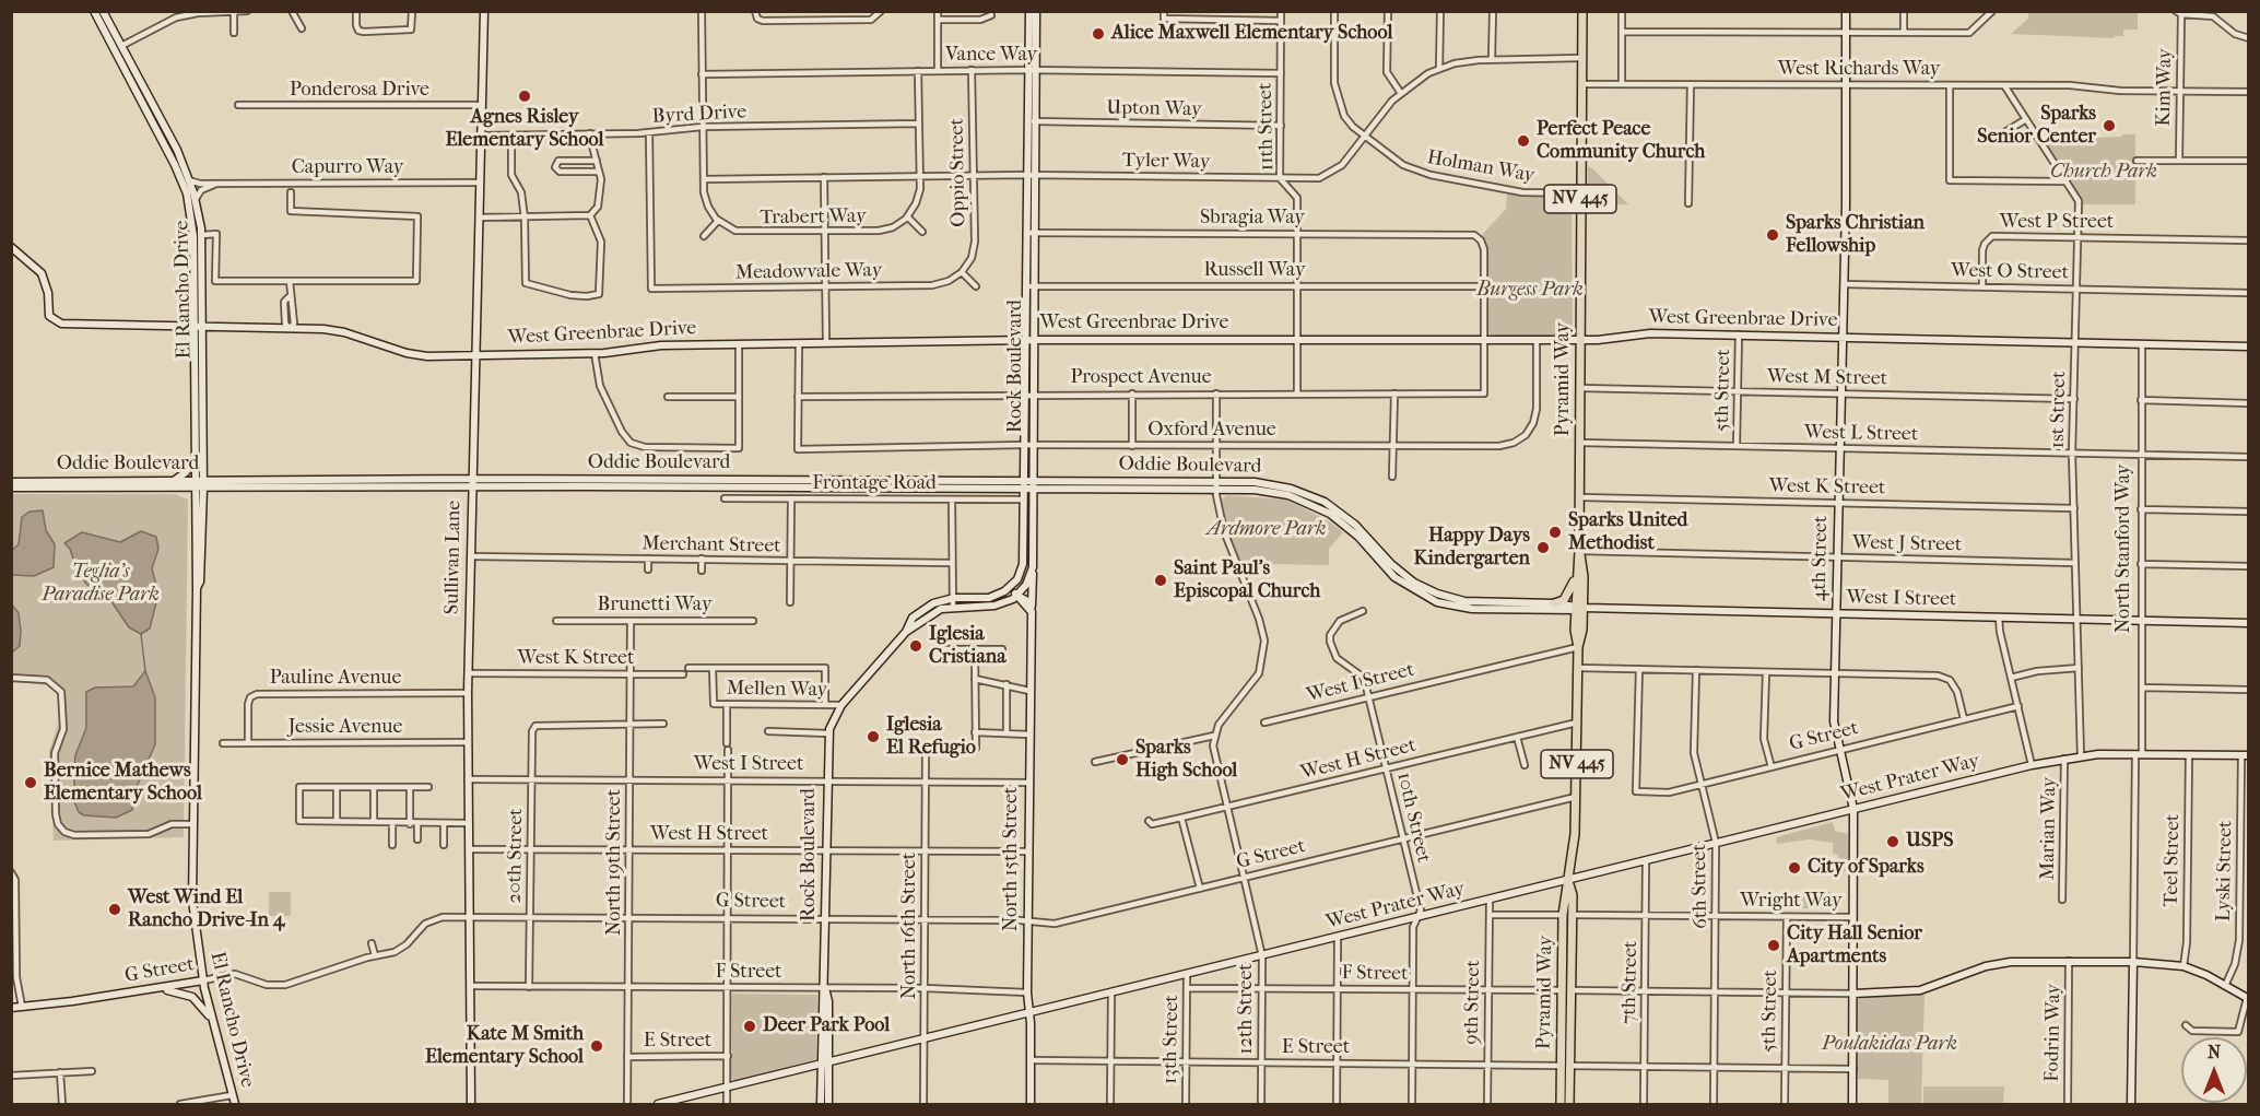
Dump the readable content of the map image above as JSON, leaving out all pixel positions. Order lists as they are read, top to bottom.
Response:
{
  "streets": {
    "main road": [
      "NV 445",
      "El Rancho Drive",
      "West Greenbrae Drive",
      "Rock Boulevard",
      "Pyramid Way",
      "Oddie Boulevard",
      "North Stanford Way",
      "Sullivan Lane",
      "4th Street",
      "West I Street",
      "G Street",
      "West Prater Way",
      "North 15th Street"
    ],
    "street": [
      "Vance Way",
      "West Richards Way",
      "Kim Way",
      "Ponderosa Drive",
      "Upton Way",
      "Byrd Drive",
      "11th Street",
      "Tyler Way",
      "Holman Way",
      "Capurro Way",
      "Oppio Street",
      "Trabert Way",
      "Sbragia Way",
      "West P Street",
      "Russell Way",
      "Meadowvale Way",
      "West O Street",
      "Prospect Avenue",
      "West M Street",
      "5th Street",
      "1st Street",
      "Oxford Avenue",
      "West L Street",
      "Frontage Road",
      "West K Street",
      "West J Street",
      "Merchant Street",
      "Brunetti Way",
      "Pauline Avenue",
      "Mellen Way",
      "Jessie Avenue",
      "West H Street",
      "10th Street",
      "Marian Way",
      "20th Street",
      "Teel Street",
      "North 19th Street",
      "Lyski Street",
      "6th Street",
      "Wright Way",
      "North 16th Street",
      "F Street",
      "7th Street",
      "9th Street",
      "12th Street",
      "Fodrin Way",
      "13th Street",
      "E Street"
    ]
  },
  "crossings": [
    ["Vance Way", "11th Street"],
    ["Vance Way", "Oppio Street"],
    ["Vance Way", "Rock Boulevard"],
    ["West Richards Way", "Kim Way"],
    ["West Richards Way", "Pyramid Way"],
    ["West Richards Way", "1st Street"],
    ["West Richards Way", "4th Street"],
    ["Ponderosa Drive", "Sullivan Lane"],
    ["Upton Way", "11th Street"],
    ["Upton Way", "Rock Boulevard"],
    ["Byrd Drive", "Meadowvale Way"],
    ["Byrd Drive", "Sullivan Lane"],
    ["11th Street", "Tyler Way"],
    ["11th Street", "Sbragia Way"],
    ["11th Street", "Russell Way"],
    ["11th Street", "West Greenbrae Drive"],
    ["11th Street", "Prospect Avenue"],
    ["Tyler Way", "Holman Way"],
    ["Tyler Way", "Oppio Street"],
    ["Tyler Way", "Rock Boulevard"],
    ["Tyler Way", "Pyramid Way"],
    ["Holman Way", "Pyramid Way"],
    ["Capurro Way", "El Rancho Drive"],
    ["Capurro Way", "Sullivan Lane"],
    ["Oppio Street", "Meadowvale Way"],
    ["Sbragia Way", "Russell Way"],
    ["Sbragia Way", "Rock Boulevard"],
    ["West P Street", "West O Street"],
    ["West P Street", "1st Street"],
    ["Russell Way", "Rock Boulevard"],
    ["West O Street", "1st Street"],
    ["West O Street", "4th Street"],
    ["El Rancho Drive", "West Greenbrae Drive"],
    ["El Rancho Drive", "Oddie Boulevard"],
    ["El Rancho Drive", "G Street"],
    ["West Greenbrae Drive", "Rock Boulevard"],
    ["West Greenbrae Drive", "Prospect Avenue"],
    ["West Greenbrae Drive", "Pyramid Way"],
    ["West Greenbrae Drive", "5th Street"],
    ["West Greenbrae Drive", "1st Street"],
    ["West Greenbrae Drive", "Oxford Avenue"],
    ["West Greenbrae Drive", "North Stanford Way"],
    ["West Greenbrae Drive", "Sullivan Lane"],
    ["West Greenbrae Drive", "4th Street"],
    ["Rock Boulevard", "Prospect Avenue"],
    ["Rock Boulevard", "Oxford Avenue"],
    ["Rock Boulevard", "Oddie Boulevard"],
    ["Rock Boulevard", "Frontage Road"],
    ["Rock Boulevard", "West I Street"],
    ["Rock Boulevard", "Mellen Way"],
    ["Rock Boulevard", "G Street"],
    ["Rock Boulevard", "West H Street"],
    ["Rock Boulevard", "West Prater Way"],
    ["Rock Boulevard", "North 15th Street"],
    ["Rock Boulevard", "F Street"],
    ["Prospect Avenue", "Oxford Avenue"],
    ["West M Street", "Pyramid Way"],
    ["West M Street", "5th Street"],
    ["West M Street", "1st Street"],
    ["West M Street", "4th Street"],
    ["Pyramid Way", "West L Street"],
    ["Pyramid Way", "Oddie Boulevard"],
    ["Pyramid Way", "West K Street"],
    ["Pyramid Way", "West J Street"],
    ["Pyramid Way", "West I Street"],
    ["Pyramid Way", "G Street"],
    ["Pyramid Way", "West H Street"],
    ["Pyramid Way", "West Prater Way"],
    ["Pyramid Way", "Wright Way"],
    ["Pyramid Way", "F Street"],
    ["Pyramid Way", "E Street"],
    ["5th Street", "West L Street"],
    ["5th Street", "Wright Way"],
    ["5th Street", "F Street"],
    ["5th Street", "E Street"],
    ["1st Street", "West L Street"],
    ["1st Street", "West K Street"],
    ["1st Street", "West J Street"],
    ["1st Street", "West I Street"],
    ["1st Street", "West Prater Way"],
    ["West L Street", "North Stanford Way"],
    ["West L Street", "4th Street"],
    ["Oddie Boulevard", "Sullivan Lane"],
    ["Oddie Boulevard", "West I Street"],
    ["West K Street", "Sullivan Lane"],
    ["West K Street", "4th Street"],
    ["West K Street", "North 19th Street"],
    ["West J Street", "4th Street"],
    ["Merchant Street", "Sullivan Lane"],
    ["North Stanford Way", "West I Street"],
    ["North Stanford Way", "West Prater Way"],
    ["Sullivan Lane", "West I Street"],
    ["Sullivan Lane", "Pauline Avenue"],
    ["Sullivan Lane", "Jessie Avenue"],
    ["Sullivan Lane", "G Street"],
    ["Sullivan Lane", "West H Street"],
    ["Sullivan Lane", "F Street"],
    ["4th Street", "West I Street"],
    ["4th Street", "G Street"],
    ["4th Street", "West Prater Way"],
    ["4th Street", "Wright Way"],
    ["4th Street", "F Street"],
    ["4th Street", "E Street"],
    ["West I Street", "10th Street"],
    ["West I Street", "20th Street"],
    ["West I Street", "North 15th Street"],
    ["West I Street", "North 19th Street"],
    ["West I Street", "North 16th Street"],
    ["Brunetti Way", "North 19th Street"],
    ["Pauline Avenue", "Jessie Avenue"],
    ["G Street", "10th Street"],
    ["G Street", "20th Street"],
    ["G Street", "North 15th Street"],
    ["G Street", "North 19th Street"],
    ["G Street", "6th Street"],
    ["G Street", "North 16th Street"],
    ["G Street", "12th Street"],
    ["West H Street", "10th Street"],
    ["West H Street", "20th Street"],
    ["West H Street", "North 15th Street"],
    ["West H Street", "North 19th Street"],
    ["West H Street", "North 16th Street"],
    ["West H Street", "12th Street"],
    ["West Prater Way", "10th Street"],
    ["West Prater Way", "Marian Way"],
    ["West Prater Way", "North 15th Street"],
    ["West Prater Way", "Teel Street"],
    ["West Prater Way", "Lyski Street"],
    ["West Prater Way", "6th Street"],
    ["West Prater Way", "North 16th Street"],
    ["West Prater Way", "7th Street"],
    ["West Prater Way", "9th Street"],
    ["West Prater Way", "12th Street"],
    ["West Prater Way", "13th Street"],
    ["10th Street", "F Street"],
    ["10th Street", "E Street"],
    ["20th Street", "North 19th Street"],
    ["20th Street", "F Street"],
    ["North 15th Street", "F Street"],
    ["North 15th Street", "E Street"],
    ["North 19th Street", "F Street"],
    ["North 19th Street", "E Street"],
    ["6th Street", "Wright Way"],
    ["6th Street", "F Street"],
    ["6th Street", "E Street"],
    ["Wright Way", "7th Street"],
    ["Wright Way", "9th Street"],
    ["North 16th Street", "F Street"],
    ["F Street", "7th Street"],
    ["F Street", "9th Street"],
    ["F Street", "12th Street"],
    ["F Street", "13th Street"],
    ["7th Street", "E Street"],
    ["9th Street", "E Street"],
    ["12th Street", "E Street"],
    ["13th Street", "E Street"]
  ],
  "parks": [
    "Church Park",
    "Burgess Park",
    "Ardmore Park",
    "Teglia's Paradise Park",
    "Poulakidas Park"
  ],
  "places": [
    "Alice Maxwell Elementary School",
    "Agnes Risley Elementary School",
    "Sparks Senior Center",
    "Perfect Peace Community Church",
    "Sparks Christian Fellowship",
    "Sparks United Methodist",
    "Happy Days Kindergarten",
    "Saint Paul's Episcopal Church",
    "Iglesia Cristiana",
    "Iglesia El Refugio",
    "Sparks High School",
    "Bernice Mathews Elementary School",
    "USPS",
    "City of Sparks",
    "West Wind El Rancho Drive-In 4",
    "City Hall Senior Apartments",
    "Deer Park Pool",
    "Kate M Smith Elementary School"
  ],
  "north": "top"
}
